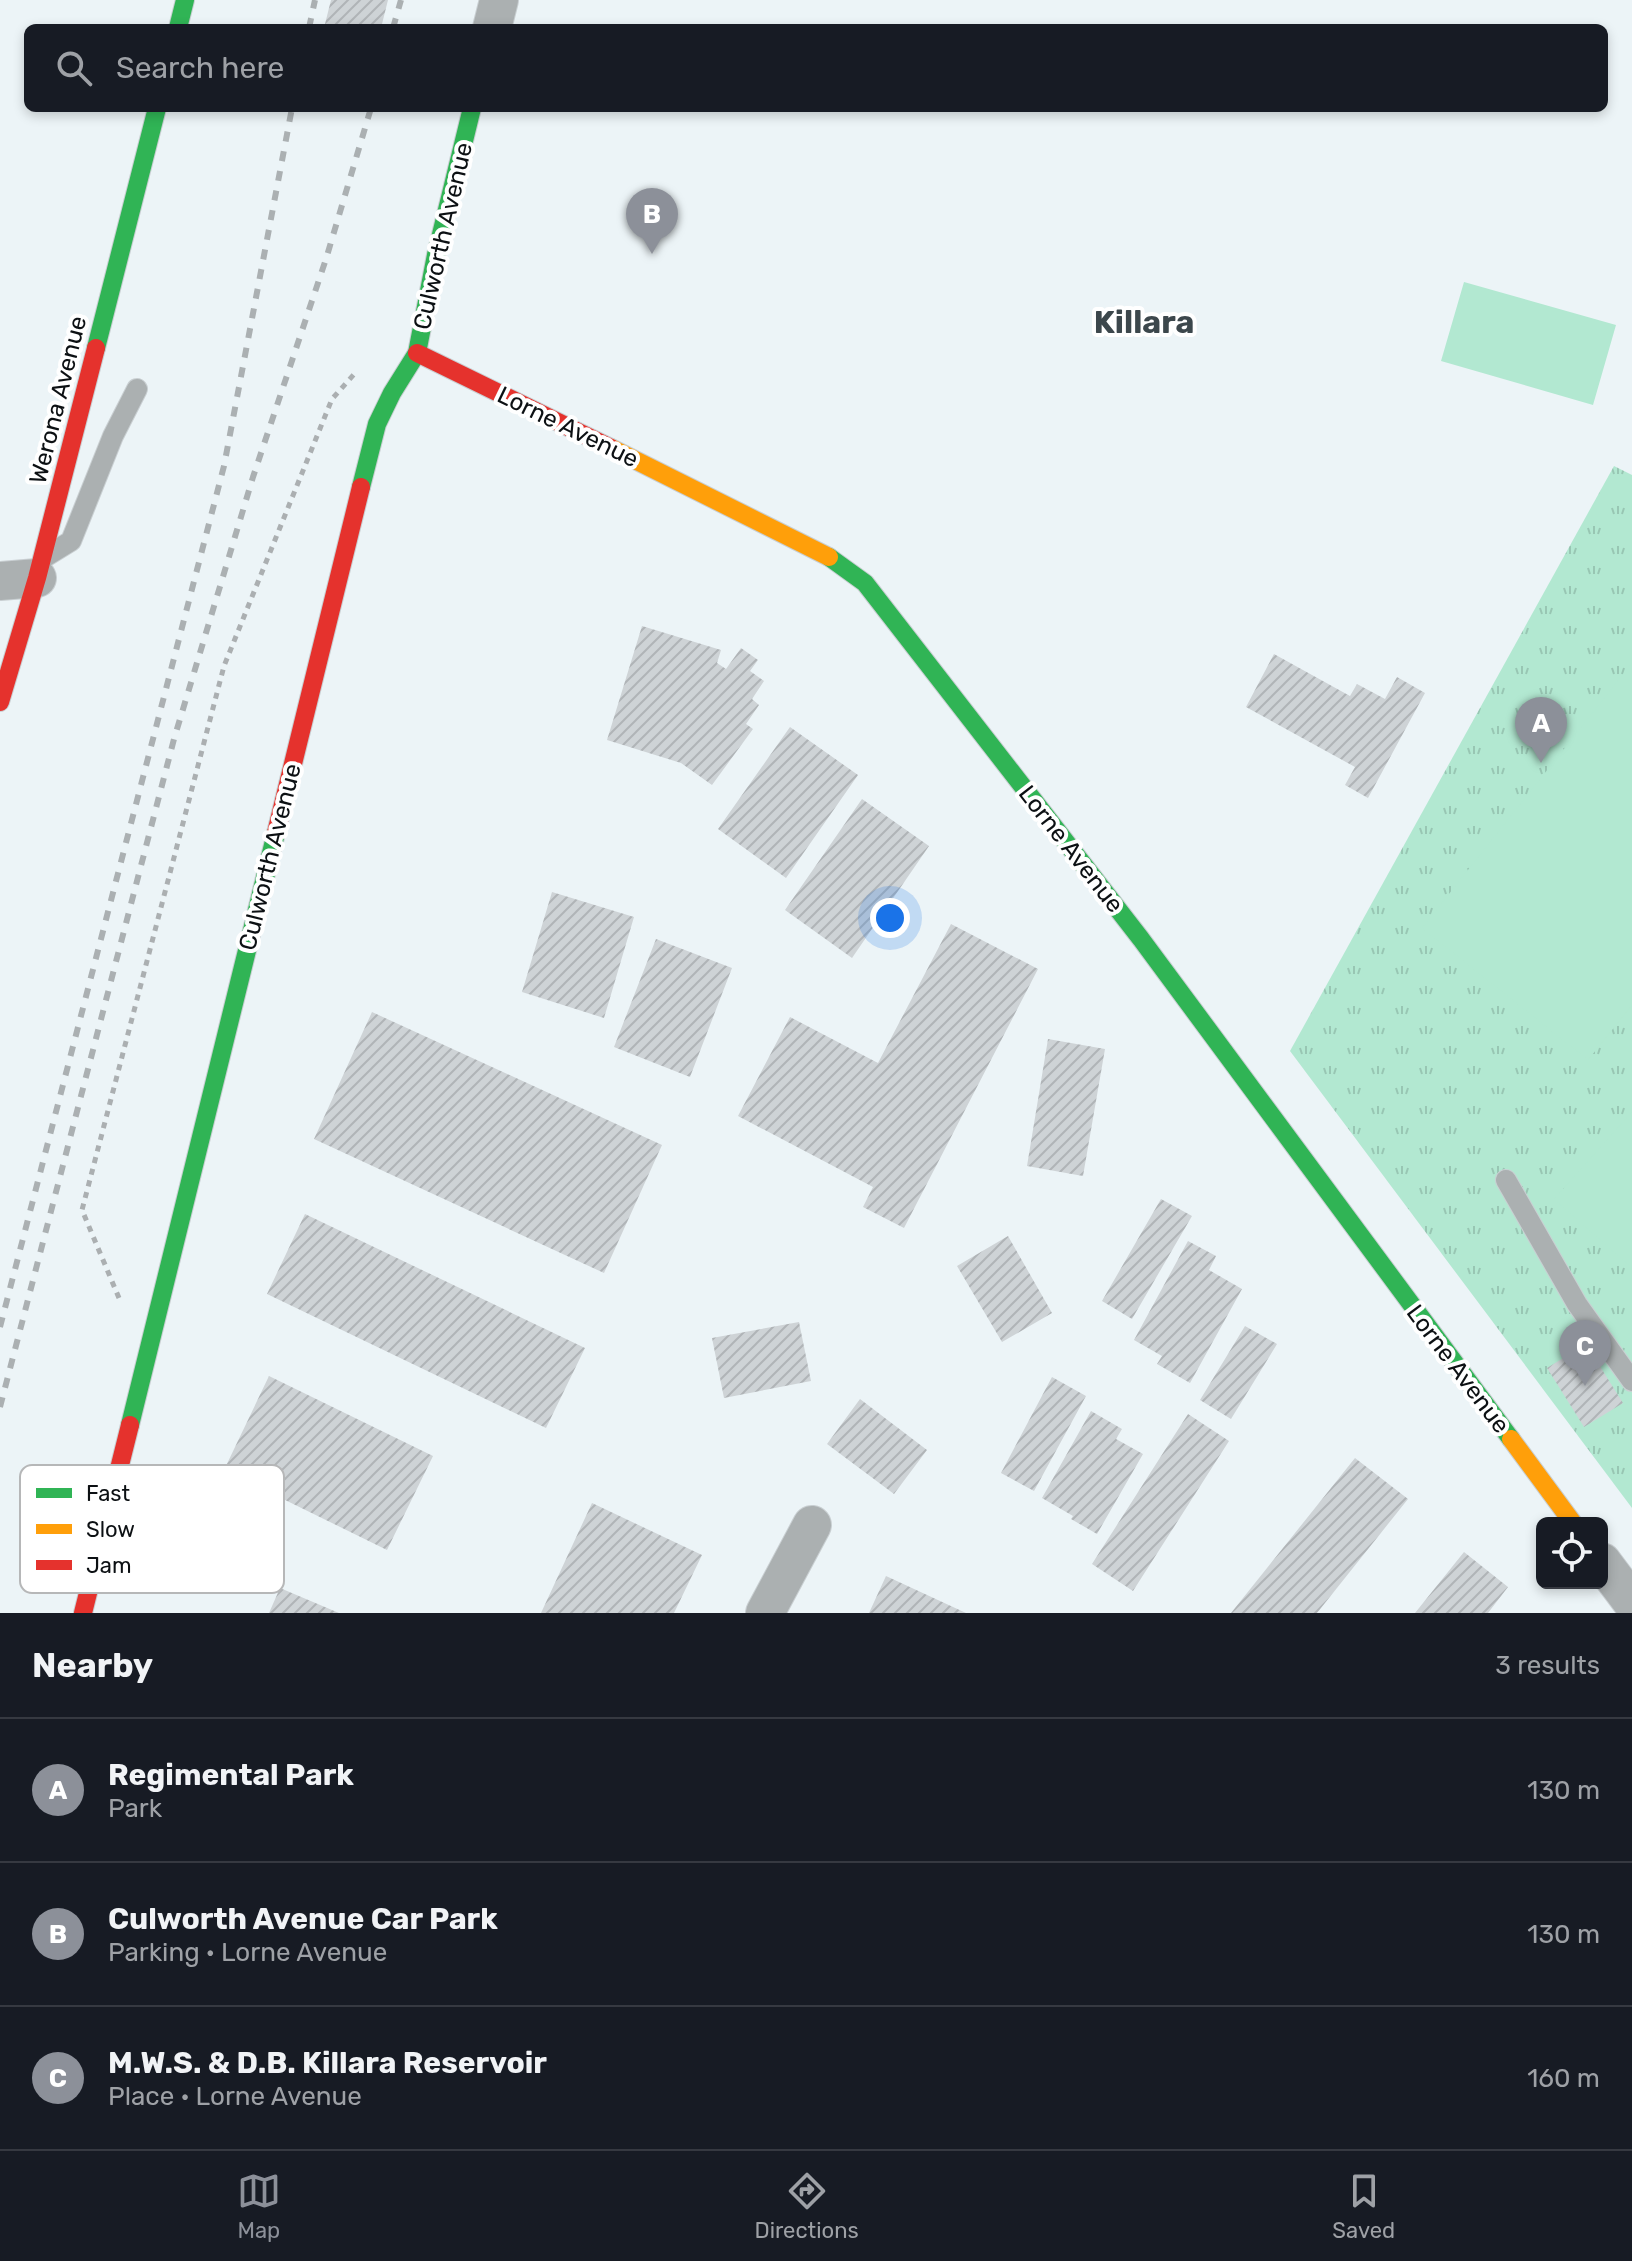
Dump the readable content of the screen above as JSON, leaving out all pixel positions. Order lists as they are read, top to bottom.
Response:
{
  "streets": {
    "street": ["Culworth Avenue", "Werona Avenue", "Lorne Avenue"]
  },
  "crossings": [
    ["Culworth Avenue", "Lorne Avenue"]
  ],
  "districts": ["Killara"],
  "legend": ["Fast", "Slow", "Jam"],
  "page": {
    "search": "Search here",
    "pins": ["B", "A", "C"],
    "heading": ["Nearby", "3 results"],
    "list": [
      {
        "mark": "A",
        "name": "Regimental Park",
        "note": "Park",
        "value": "130 m"
      },
      {
        "mark": "B",
        "name": "Culworth Avenue Car Park",
        "note": "Parking · Lorne Avenue",
        "value": "130 m"
      },
      {
        "mark": "C",
        "name": "M.W.S. & D.B. Killara Reservoir",
        "note": "Place · Lorne Avenue",
        "value": "160 m"
      }
    ],
    "nav": ["Map", "Directions", "Saved"]
  }
}
